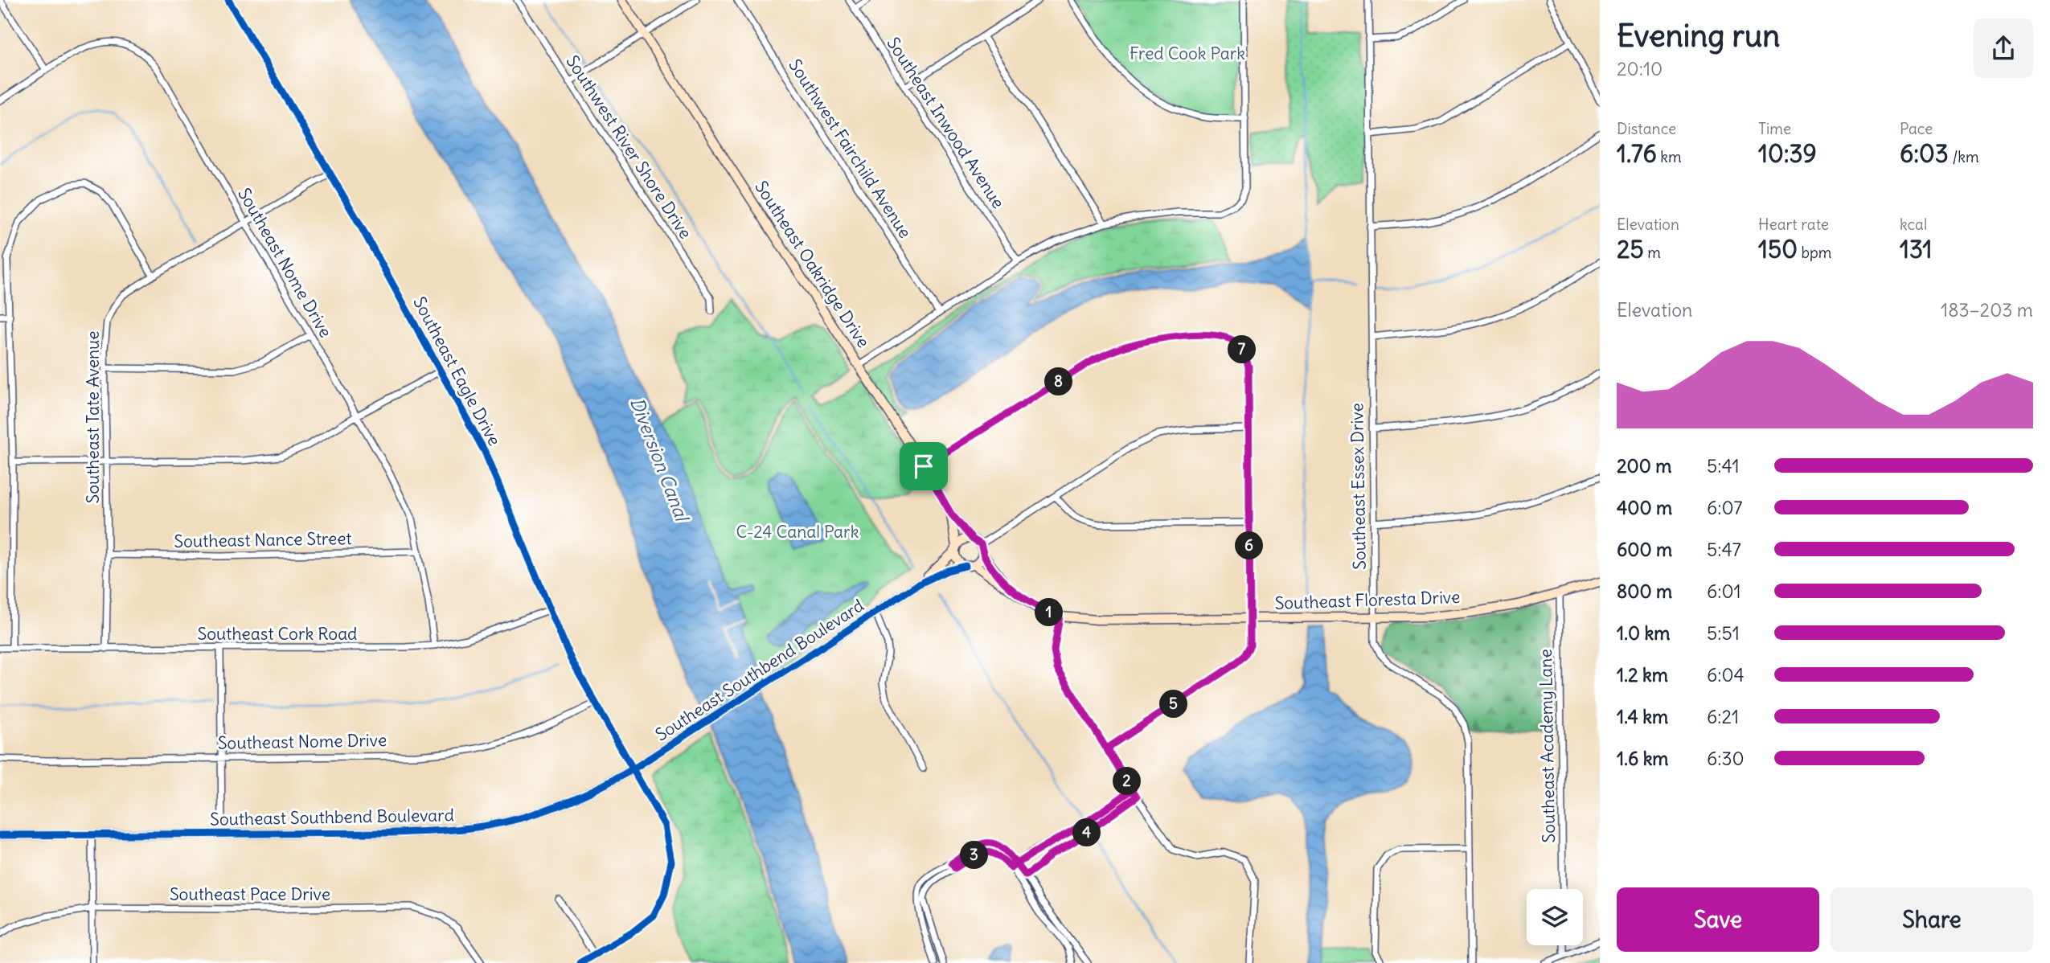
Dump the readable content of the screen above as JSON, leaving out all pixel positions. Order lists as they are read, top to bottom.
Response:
{
  "streets": {
    "street": [
      "Southeast Inwood Avenue",
      "Southwest River Shore Drive",
      "Southwest Fairchild Avenue",
      "Southeast Nome Drive",
      "Southeast Oakridge Drive",
      "Southeast Eagle Drive",
      "Southeast Tate Avenue",
      "Southeast Essex Drive",
      "Southeast Nance Street",
      "Southeast Floresta Drive",
      "Southeast Cork Road",
      "Southeast Southbend Boulevard",
      "Southeast Academy Lane",
      "Southeast Pace Drive"
    ]
  },
  "crossings": [
    ["Southeast Nome Drive", "Southeast Eagle Drive"],
    ["Southeast Nome Drive", "Southeast Tate Avenue"],
    ["Southeast Nome Drive", "Southeast Nance Street"],
    ["Southeast Nome Drive", "Southeast Cork Road"],
    ["Southeast Oakridge Drive", "Southeast Floresta Drive"],
    ["Southeast Oakridge Drive", "Southeast Southbend Boulevard"],
    ["Southeast Eagle Drive", "Southeast Tate Avenue"],
    ["Southeast Eagle Drive", "Southeast Cork Road"],
    ["Southeast Eagle Drive", "Southeast Southbend Boulevard"],
    ["Southeast Tate Avenue", "Southeast Nance Street"],
    ["Southeast Tate Avenue", "Southeast Cork Road"],
    ["Southeast Essex Drive", "Southeast Floresta Drive"],
    ["Southeast Floresta Drive", "Southeast Southbend Boulevard"],
    ["Southeast Floresta Drive", "Southeast Academy Lane"]
  ],
  "water": ["Diversion Canal"],
  "parks": ["Fred Cook Park", "C-24 Canal Park"],
  "page": {
    "heading": ["Evening run", "20:10"],
    "stats": [
      ["Distance", "1.76 km"],
      ["Time", "10:39"],
      ["Pace", "6:03 /km"],
      ["Elevation", "25 m"],
      ["Heart rate", "150 bpm"],
      ["kcal", "131"]
    ],
    "chart": ["Elevation", "183–203 m"],
    "pins": [
      "7",
      "8",
      "6",
      "1",
      "5",
      "2",
      "4",
      "3"
    ],
    "list": [
      {
        "name": "200 m",
        "note": "5:41"
      },
      {
        "name": "400 m",
        "note": "6:07"
      },
      {
        "name": "600 m",
        "note": "5:47"
      },
      {
        "name": "800 m",
        "note": "6:01"
      },
      {
        "name": "1.0 km",
        "note": "5:51"
      },
      {
        "name": "1.2 km",
        "note": "6:04"
      },
      {
        "name": "1.4 km",
        "note": "6:21"
      },
      {
        "name": "1.6 km",
        "note": "6:30"
      }
    ],
    "buttons": ["Save", "Share"]
  }
}
